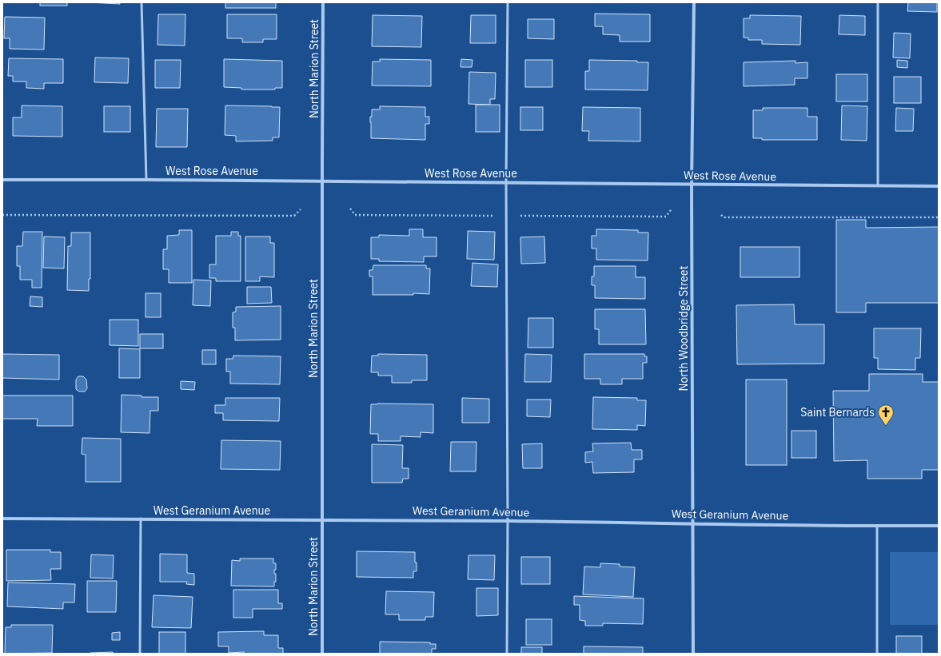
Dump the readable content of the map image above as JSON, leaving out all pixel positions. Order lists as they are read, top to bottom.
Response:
{
  "streets": {
    "street": [
      "North Marion Street",
      "West Rose Avenue",
      "North Woodbridge Street",
      "West Geranium Avenue"
    ]
  },
  "crossings": [
    ["North Marion Street", "West Rose Avenue"],
    ["North Marion Street", "West Geranium Avenue"],
    ["West Rose Avenue", "North Woodbridge Street"],
    ["North Woodbridge Street", "West Geranium Avenue"]
  ],
  "places": {
    "church": ["Saint Bernards"]
  }
}
